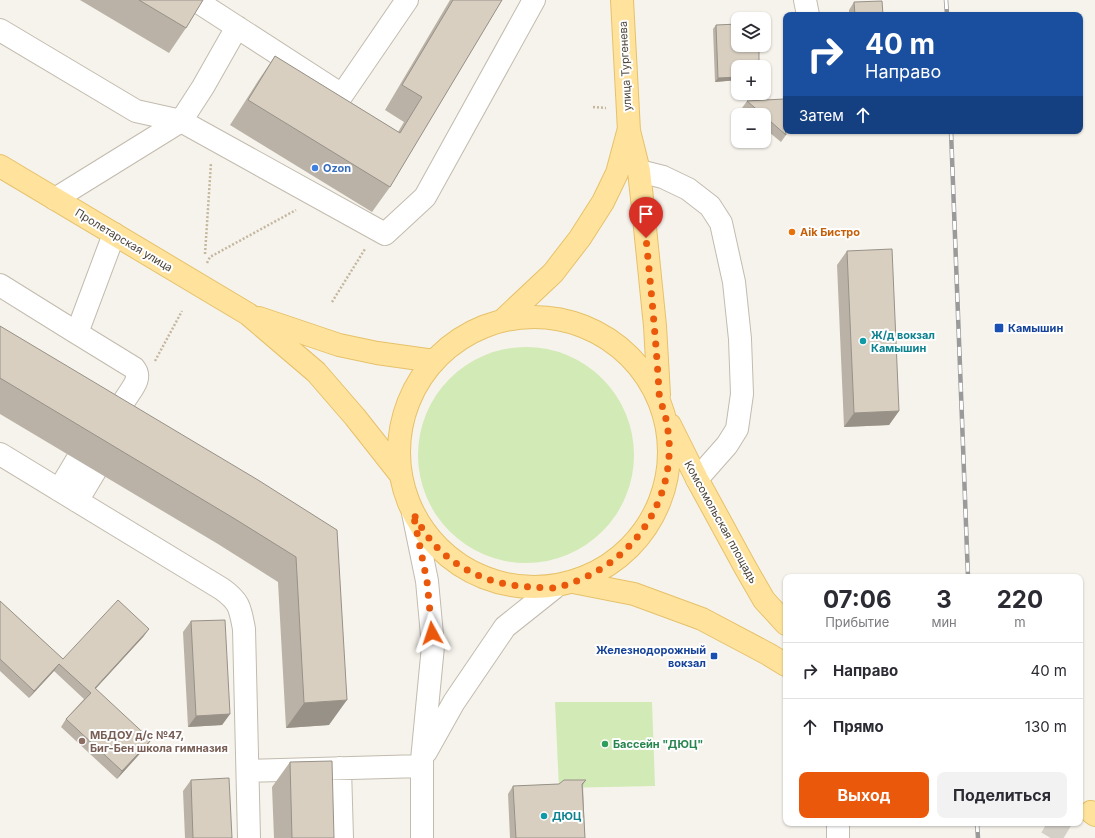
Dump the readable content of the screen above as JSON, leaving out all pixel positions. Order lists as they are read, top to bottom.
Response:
{
  "streets": {
    "main road": ["улица Тургенева", "Пролетарская улица", "Комсомольская площадь"]
  },
  "crossings": [
    ["Пролетарская улица", "Комсомольская площадь"]
  ],
  "places": {
    "other": [
      "Ozon",
      "Aik Бистро",
      "Ж/д вокзал Камышин",
      "МБДОУ д/с №47, Биг-Бен школа гимназия",
      "Бассейн \"ДЮЦ\"",
      "ДЮЦ"
    ],
    "transit": ["Камышин", "Железнодорожный вокзал"]
  },
  "page": {
    "map_buttons": ["+", "−"],
    "turn": ["40 m", "Направо"],
    "then": "Затем",
    "eta": [
      "07:06",
      "Прибытие",
      "3",
      "мин",
      "220",
      "m"
    ],
    "list": [
      {
        "name": "Направо",
        "value": "40 m"
      },
      {
        "name": "Прямо",
        "value": "130 m"
      }
    ],
    "buttons": ["Выход", "Поделиться"]
  }
}
